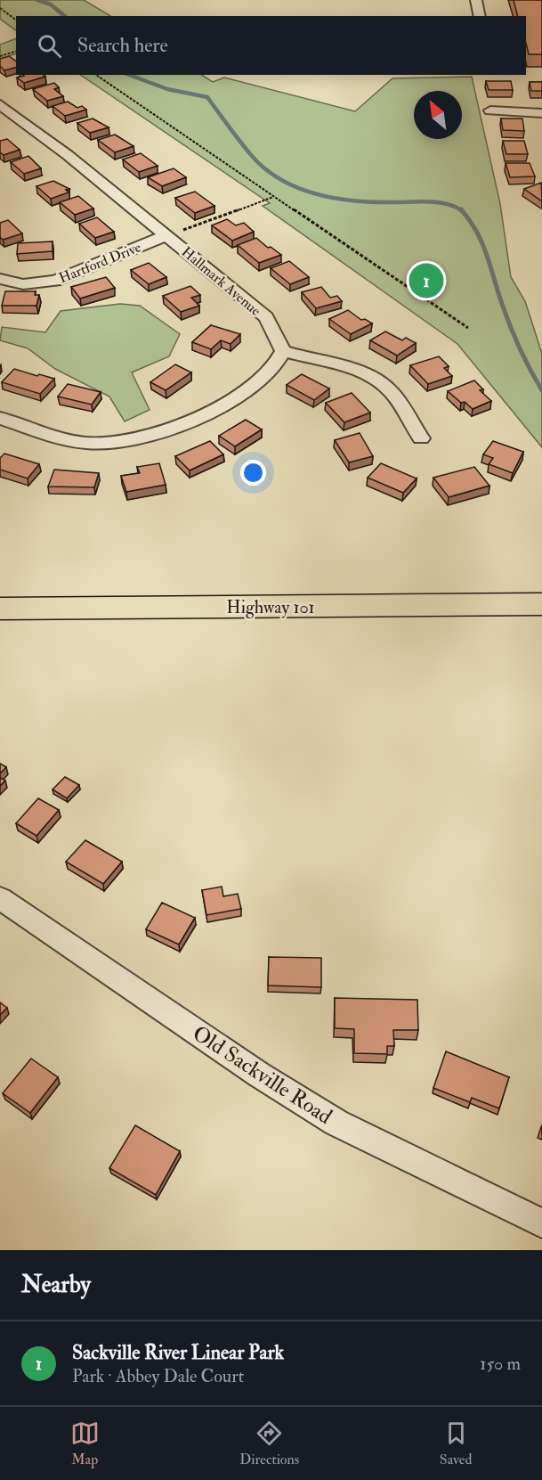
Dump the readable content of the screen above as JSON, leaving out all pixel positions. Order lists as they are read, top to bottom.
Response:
{
  "streets": {
    "highway": ["Highway 101"],
    "street": ["Hartford Drive", "Hallmark Avenue", "Old Sackville Road"]
  },
  "crossings": [
    ["Hartford Drive", "Hallmark Avenue"]
  ],
  "north": "top left",
  "page": {
    "search": "Search here",
    "pins": "1",
    "heading": "Nearby",
    "list": [
      {
        "mark": "1",
        "name": "Sackville River Linear Park",
        "note": "Park · Abbey Dale Court",
        "value": "150 m"
      }
    ],
    "nav": ["Map", "Directions", "Saved"]
  }
}
